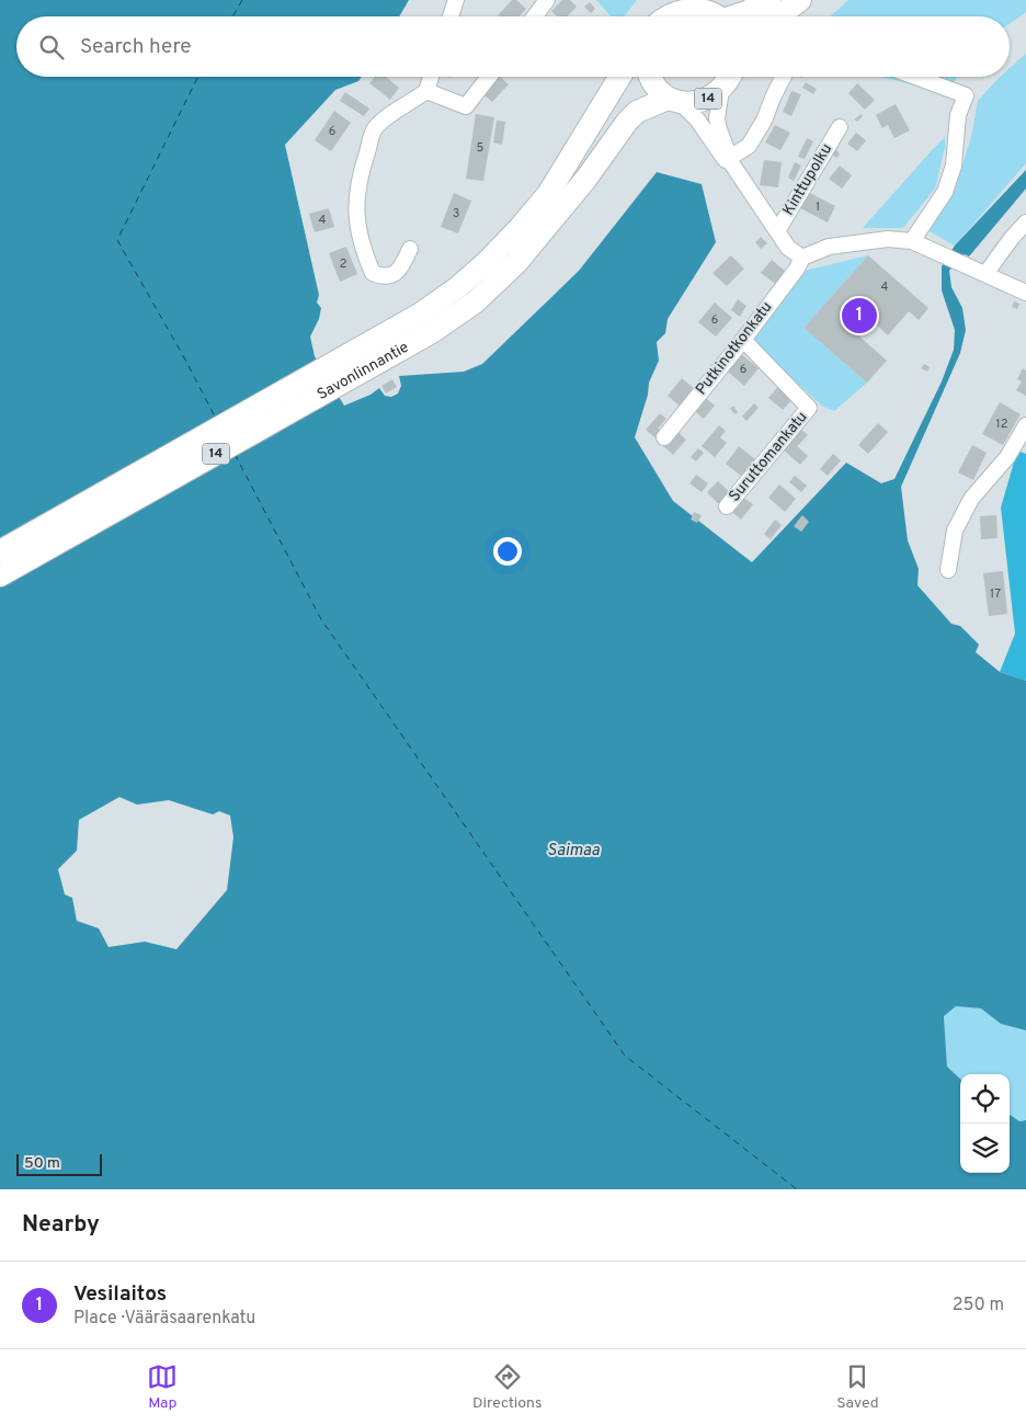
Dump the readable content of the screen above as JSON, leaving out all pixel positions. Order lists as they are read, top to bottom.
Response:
{
  "streets": {
    "highway": ["14", "Savonlinnantie"],
    "street": ["Kinttupolku", "Putkinotkonkatu", "Suruttomankatu"]
  },
  "crossings": [
    ["14", "Savonlinnantie"],
    ["Putkinotkonkatu", "Suruttomankatu"]
  ],
  "water": ["Saimaa"],
  "house_numbers": [
    "6",
    "5",
    "1",
    "3",
    "4",
    "2",
    "4",
    "6",
    "6",
    "12",
    "17"
  ],
  "scale_bar": "50 m",
  "page": {
    "search": "Search here",
    "pins": "1",
    "scale": "50 m",
    "heading": "Nearby",
    "list": [
      {
        "mark": "1",
        "name": "Vesilaitos",
        "note": "Place · Vääräsaarenkatu",
        "value": "250 m"
      }
    ],
    "nav": ["Map", "Directions", "Saved"]
  }
}
